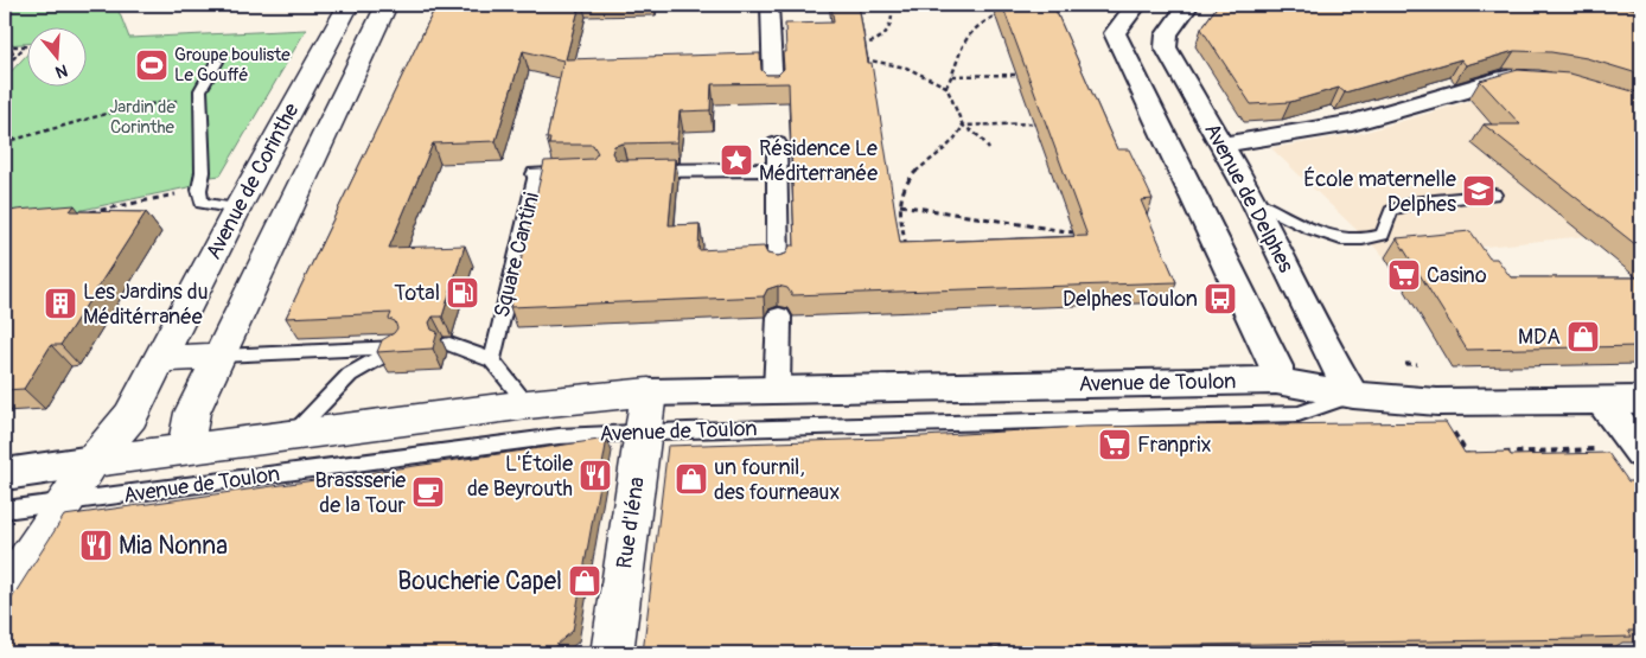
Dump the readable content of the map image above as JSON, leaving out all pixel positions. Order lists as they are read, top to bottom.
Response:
{
  "streets": {
    "main road": ["Avenue de Corinthe", "Avenue de Toulon", "Rue d'Iéna"],
    "street": ["Avenue de Delphes", "Square Cantini"]
  },
  "crossings": [
    ["Avenue de Corinthe", "Avenue de Toulon"],
    ["Avenue de Delphes", "Avenue de Toulon"],
    ["Avenue de Toulon", "Rue d'Iéna"]
  ],
  "parks": ["Jardin de Corinthe"],
  "places": {
    "sports": ["Groupe bouliste Le Gouffé"],
    "place": ["Résidence Le Méditerranée"],
    "school or university": ["École maternelle Delphes"],
    "supermarket": ["Casino", "Franprix"],
    "fuel station": ["Total"],
    "bus stop": ["Delphes Toulon"],
    "building": ["Les Jardins du Méditérranée"],
    "shop": ["MDA", "un fournil, des fourneaux", "Boucherie Capel"],
    "restaurant": ["L'Étoile de Beyrouth", "Mia Nonna"],
    "cafe": ["Brassserie de la Tour"]
  },
  "north": "bottom"
}
